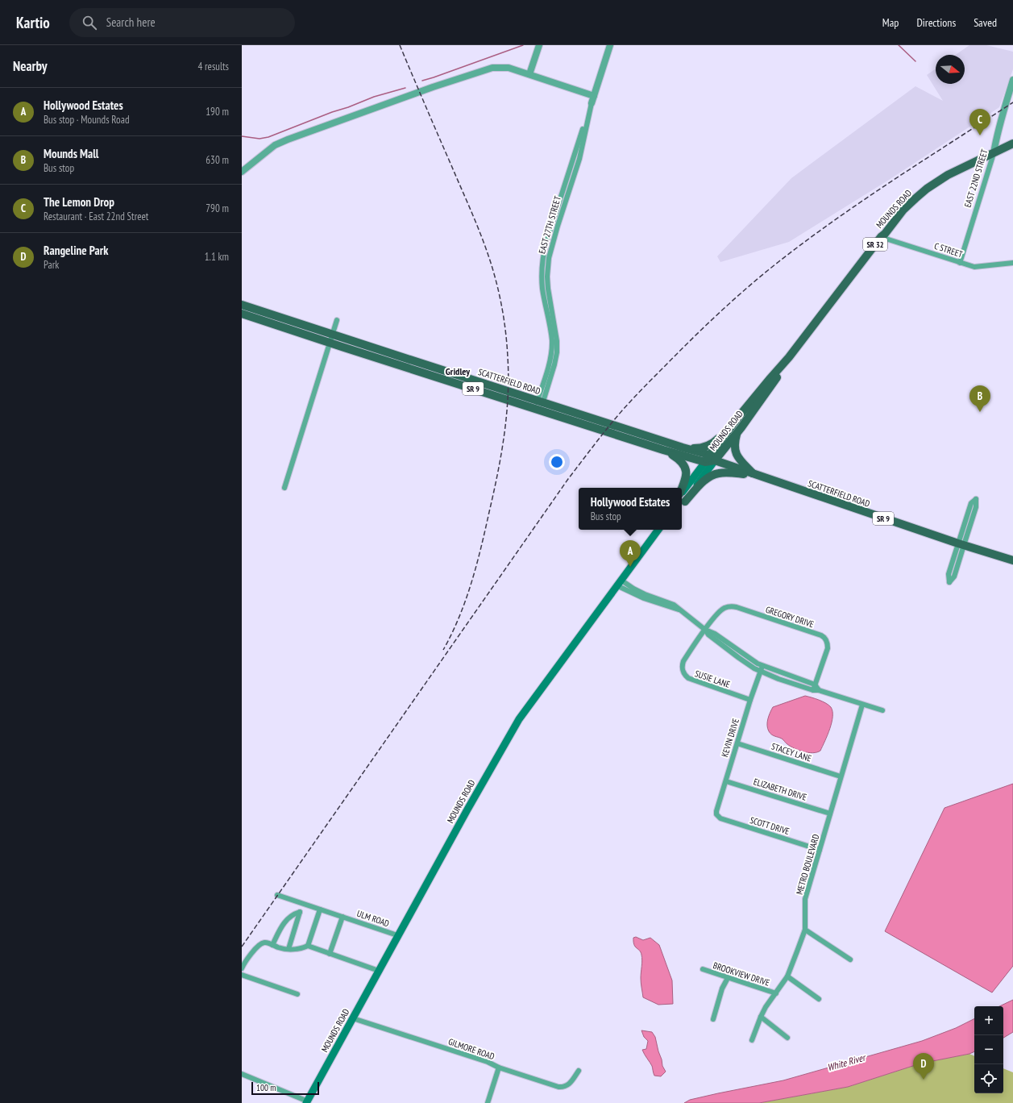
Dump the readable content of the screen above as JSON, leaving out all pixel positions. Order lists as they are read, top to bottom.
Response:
{
  "streets": {
    "main road": [
      "MOUNDS ROAD",
      "SR 32",
      "SCATTERFIELD ROAD",
      "SR 9"
    ],
    "street": [
      "EAST 22ND STREET",
      "EAST 27TH STREET",
      "C STREET",
      "GREGORY DRIVE",
      "SUSIE LANE",
      "KEVIN DRIVE",
      "STACEY LANE",
      "ELIZABETH DRIVE",
      "SCOTT DRIVE",
      "METRO BOULEVARD",
      "ULM ROAD",
      "BROOKVIEW DRIVE",
      "GILMORE ROAD"
    ]
  },
  "crossings": [
    ["EAST 22ND STREET", "MOUNDS ROAD"],
    ["EAST 22ND STREET", "SR 32"],
    ["EAST 22ND STREET", "C STREET"],
    ["MOUNDS ROAD", "SR 32"],
    ["MOUNDS ROAD", "C STREET"],
    ["MOUNDS ROAD", "SCATTERFIELD ROAD"],
    ["MOUNDS ROAD", "ULM ROAD"],
    ["MOUNDS ROAD", "GILMORE ROAD"],
    ["EAST 27TH STREET", "SCATTERFIELD ROAD"],
    ["GREGORY DRIVE", "SUSIE LANE"],
    ["SUSIE LANE", "KEVIN DRIVE"],
    ["KEVIN DRIVE", "STACEY LANE"],
    ["KEVIN DRIVE", "ELIZABETH DRIVE"],
    ["KEVIN DRIVE", "SCOTT DRIVE"],
    ["STACEY LANE", "METRO BOULEVARD"],
    ["ELIZABETH DRIVE", "METRO BOULEVARD"],
    ["SCOTT DRIVE", "METRO BOULEVARD"],
    ["METRO BOULEVARD", "BROOKVIEW DRIVE"]
  ],
  "districts": ["Gridley"],
  "water": ["White River"],
  "scale_bar": "100 m",
  "north": "right",
  "page": {
    "header": "Kartio",
    "search": "Search here",
    "nav": ["Map", "Directions", "Saved"],
    "heading": ["Nearby", "4 results"],
    "list": [
      {
        "mark": "A",
        "name": "Hollywood Estates",
        "note": "Bus stop · Mounds Road",
        "value": "190 m"
      },
      {
        "mark": "B",
        "name": "Mounds Mall",
        "note": "Bus stop",
        "value": "630 m"
      },
      {
        "mark": "C",
        "name": "The Lemon Drop",
        "note": "Restaurant · East 22nd Street",
        "value": "790 m"
      },
      {
        "mark": "D",
        "name": "Rangeline Park",
        "note": "Park",
        "value": "1.1 km"
      }
    ],
    "pins": [
      "C",
      "B",
      "A",
      "D"
    ],
    "popup": ["Hollywood Estates", "Bus stop"],
    "map_buttons": ["+", "−"],
    "scale": "100 m"
  }
}
